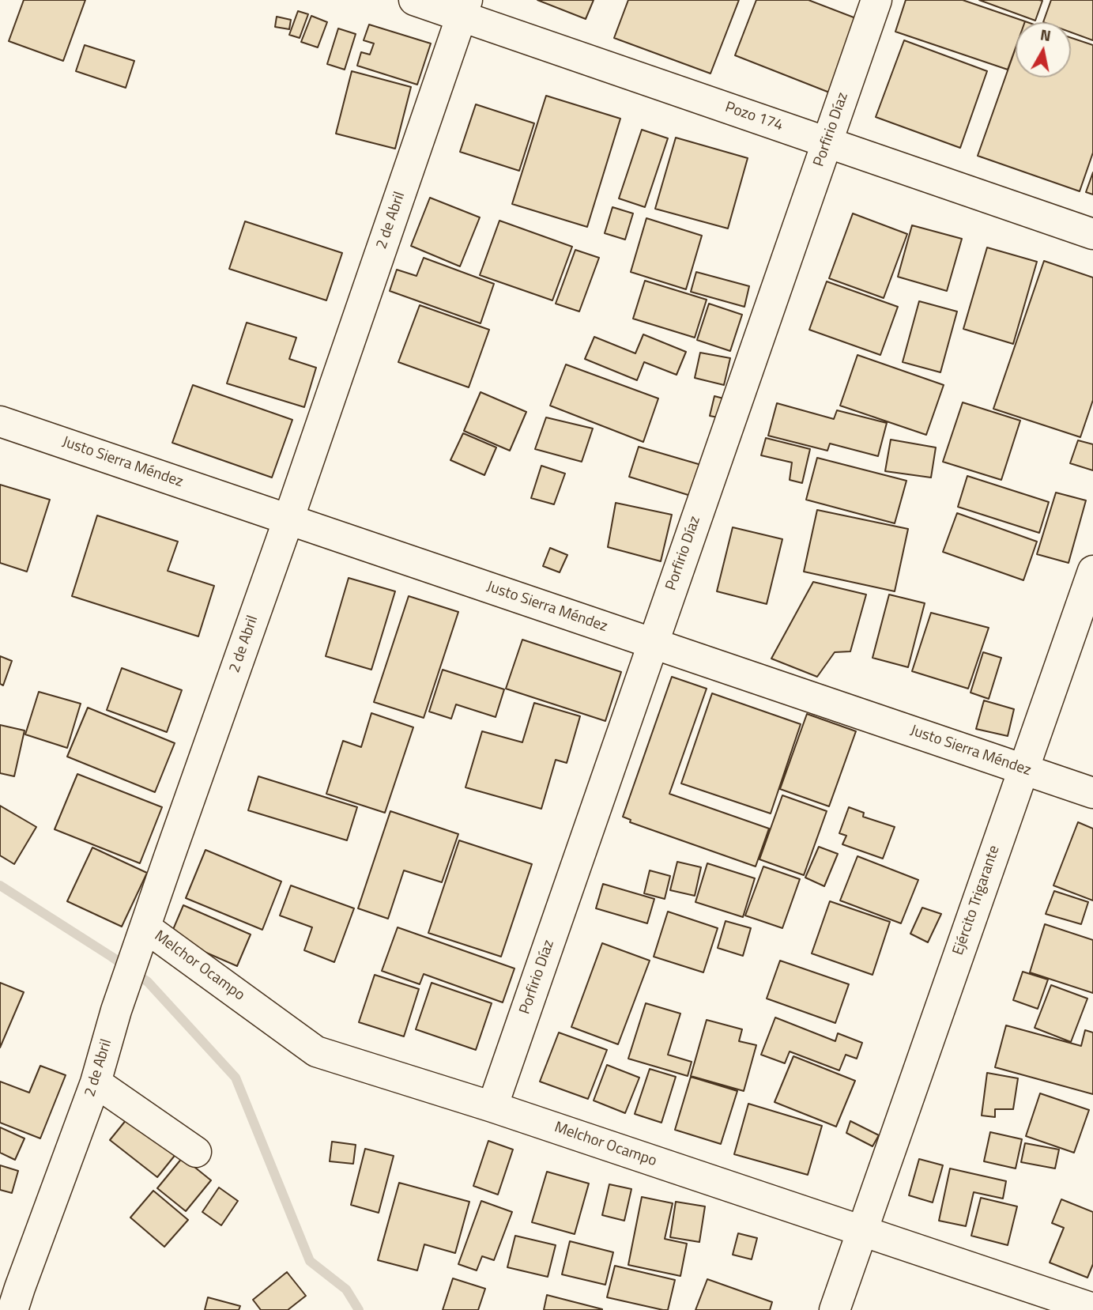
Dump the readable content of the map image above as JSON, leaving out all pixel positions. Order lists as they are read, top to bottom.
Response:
{
  "streets": {
    "street": [
      "Pozo 174",
      "Porfirio Díaz",
      "2 de Abril",
      "Justo Sierra Méndez",
      "Ejército Trigarante",
      "Melchor Ocampo"
    ]
  },
  "crossings": [
    ["Pozo 174", "Porfirio Díaz"],
    ["Pozo 174", "2 de Abril"],
    ["Porfirio Díaz", "Justo Sierra Méndez"],
    ["Porfirio Díaz", "Melchor Ocampo"],
    ["2 de Abril", "Justo Sierra Méndez"],
    ["2 de Abril", "Melchor Ocampo"],
    ["Justo Sierra Méndez", "Ejército Trigarante"],
    ["Ejército Trigarante", "Melchor Ocampo"]
  ],
  "north": "top"
}
